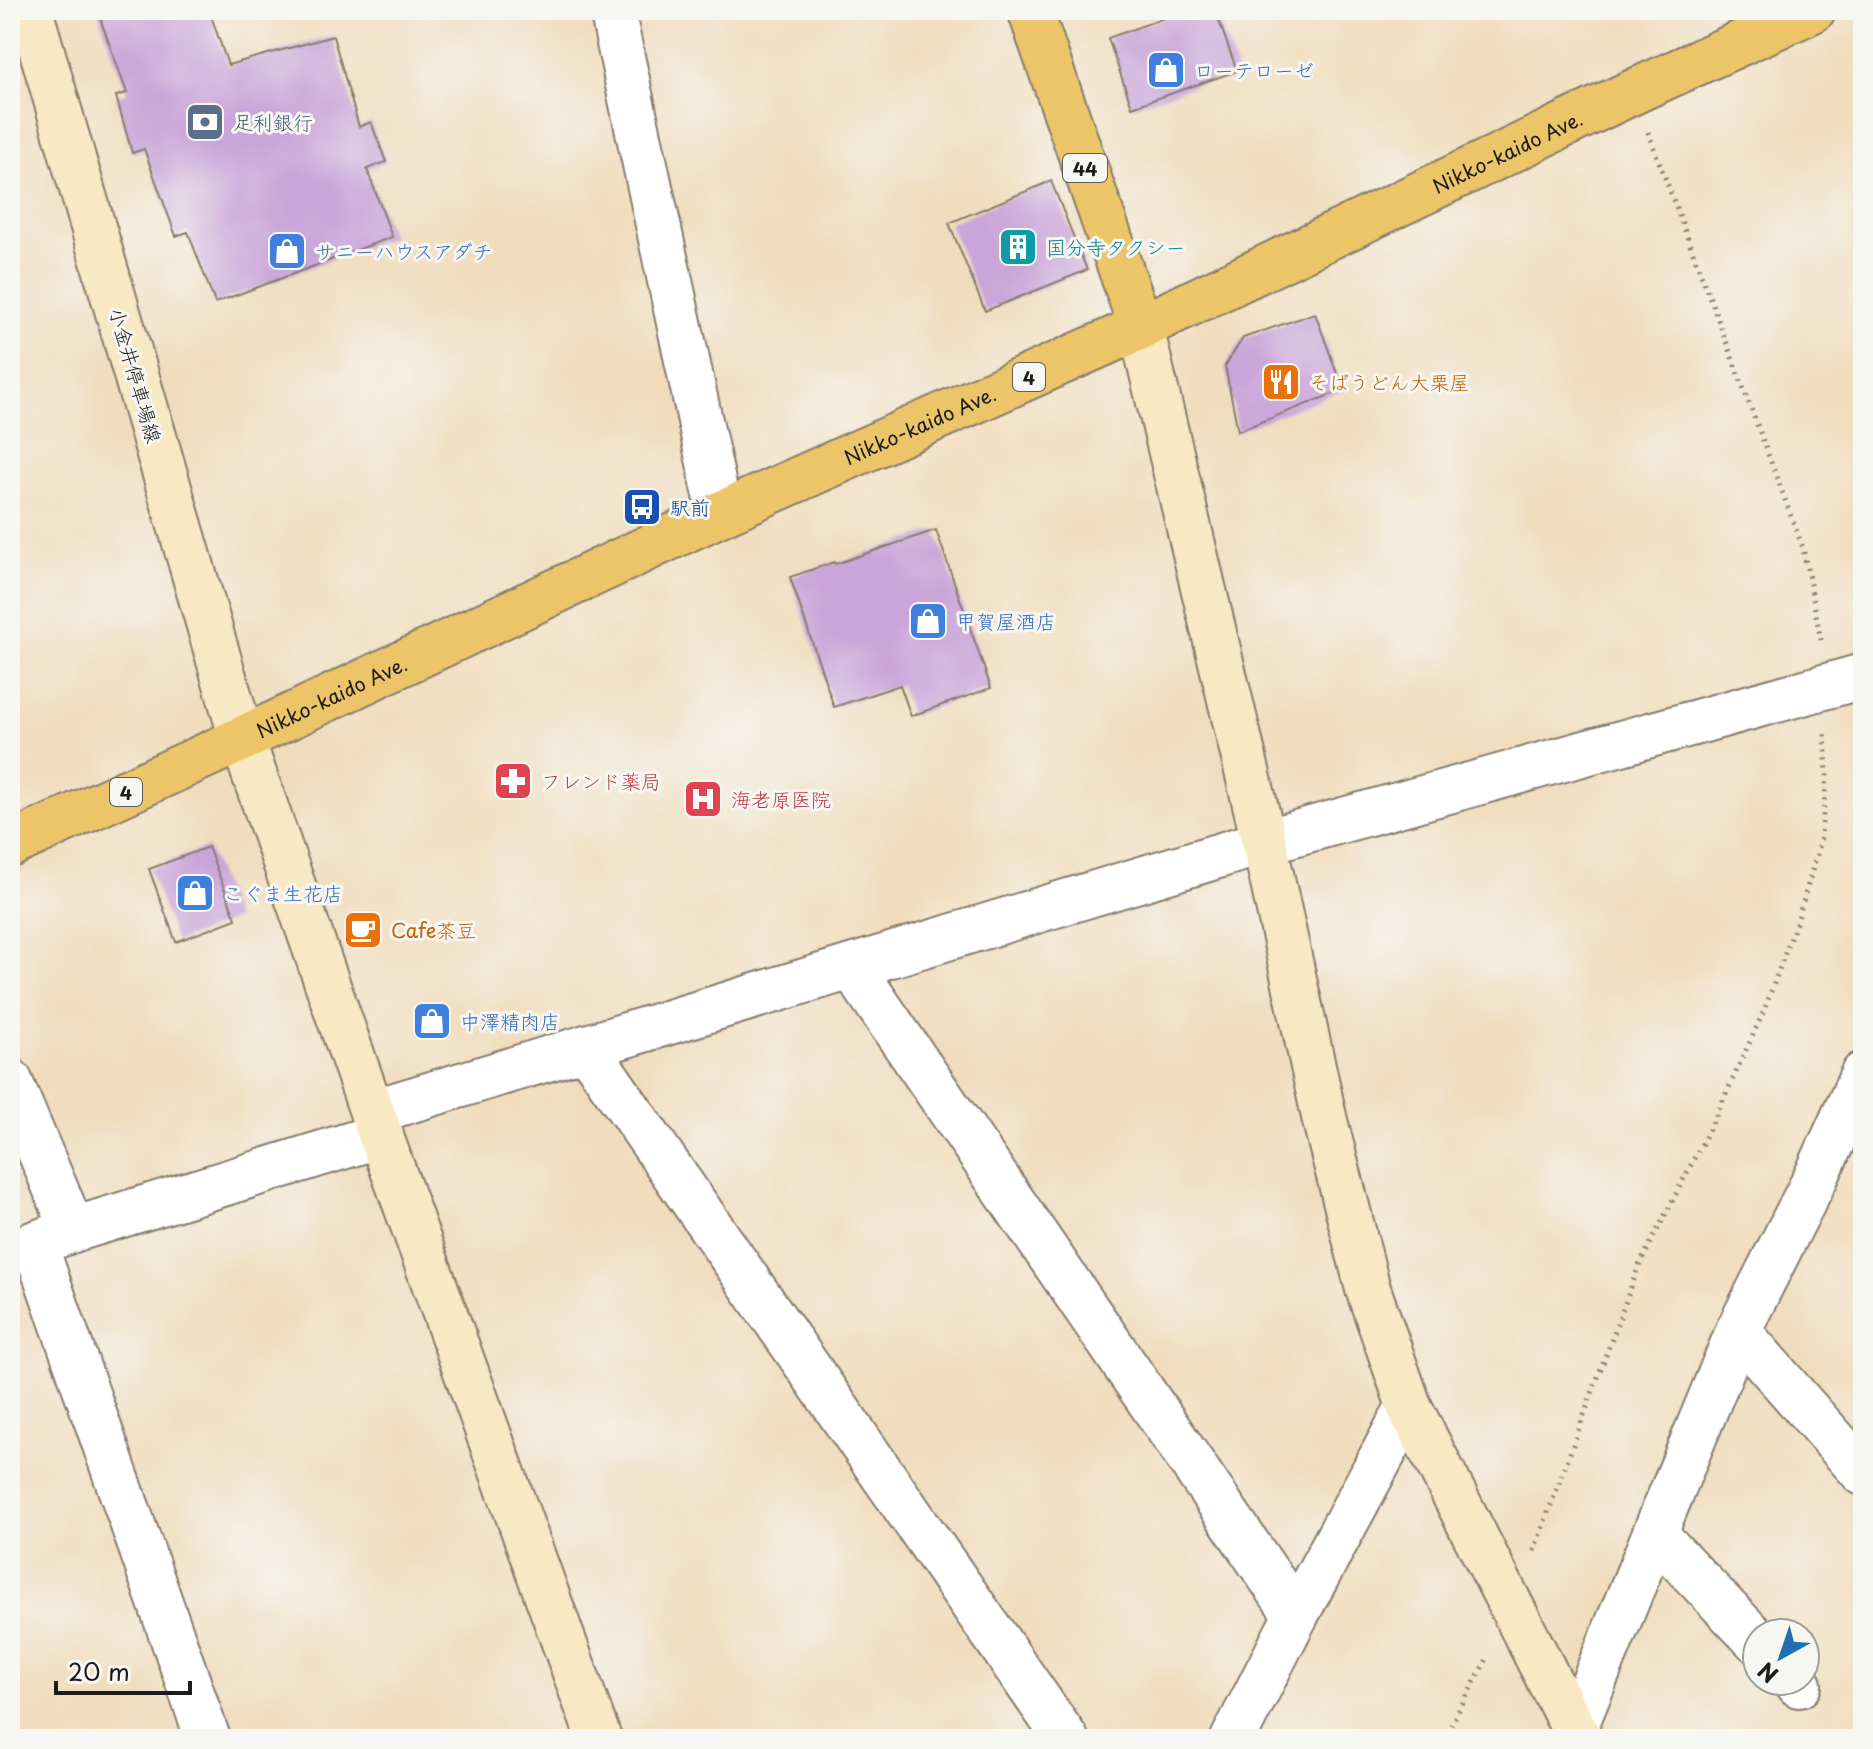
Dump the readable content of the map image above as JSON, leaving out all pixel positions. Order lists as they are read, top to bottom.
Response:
{
  "streets": {
    "main road": ["Nikko-kaido Ave.", "44", "4"],
    "street": ["小金井停車場線"]
  },
  "crossings": [
    ["Nikko-kaido Ave.", "44"],
    ["Nikko-kaido Ave.", "小金井停車場線"],
    ["Nikko-kaido Ave.", "4"],
    ["小金井停車場線", "4"]
  ],
  "places": {
    "shop": [
      "ローテローゼ",
      "サニーハウスアダチ",
      "甲賀屋酒店",
      "こぐま生花店",
      "中澤精肉店"
    ],
    "bank": ["足利銀行"],
    "building": ["国分寺タクシー"],
    "restaurant": ["そばうどん大栗屋"],
    "bus stop": ["駅前"],
    "pharmacy": ["フレンド薬局"],
    "hospital": ["海老原医院"],
    "cafe": ["Cafe茶豆"]
  },
  "scale_bar": "20 m",
  "north": "bottom left"
}
